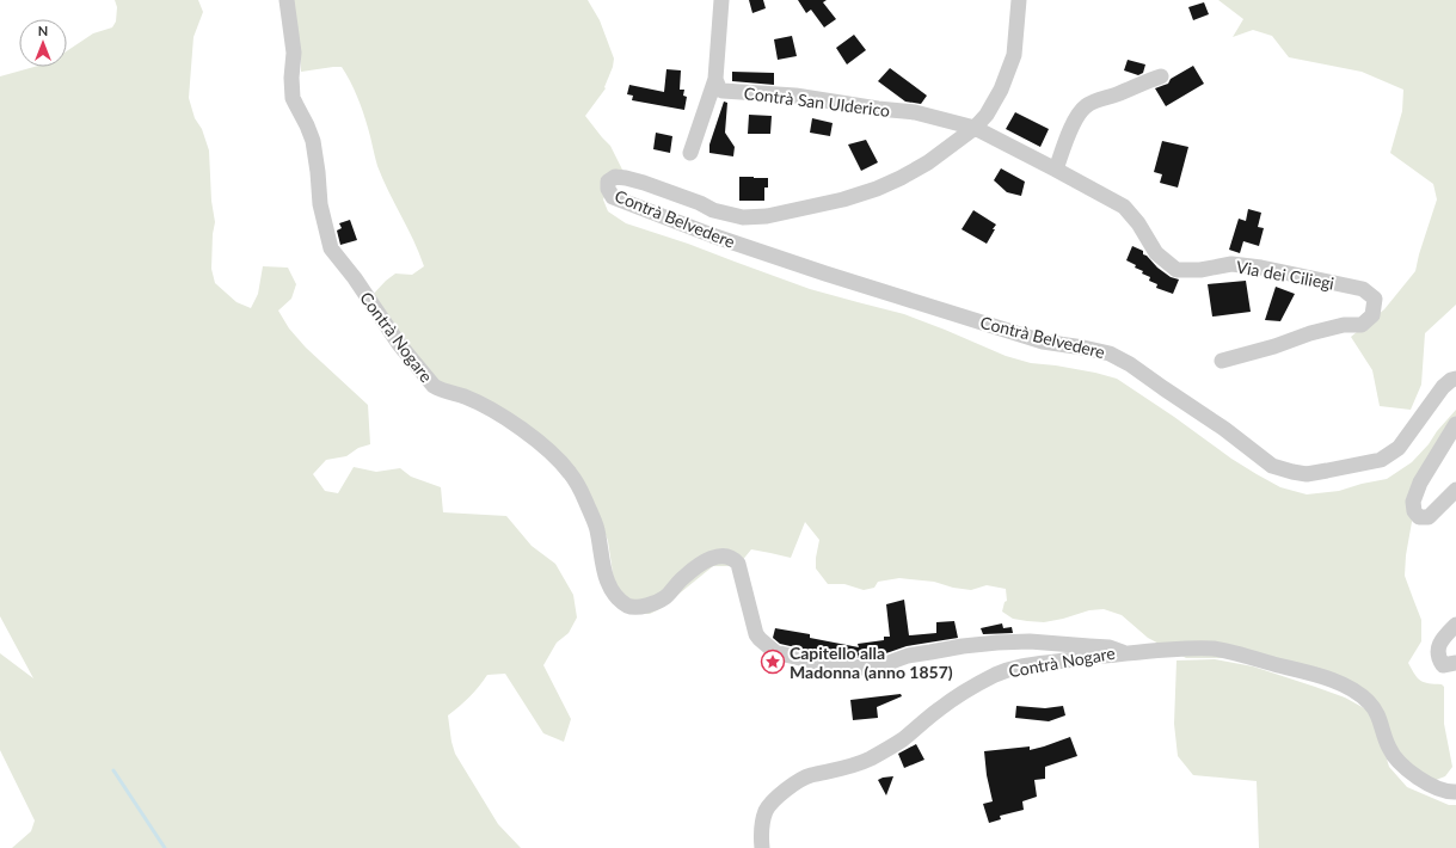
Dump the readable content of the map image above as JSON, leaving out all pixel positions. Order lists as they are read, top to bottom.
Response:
{
  "streets": {
    "street": [
      "Contrà San Ulderico",
      "Contrà Belvedere",
      "Via dei Ciliegi",
      "Contrà Nogare"
    ]
  },
  "crossings": [
    ["Contrà San Ulderico", "Contrà Belvedere"],
    ["Contrà San Ulderico", "Via dei Ciliegi"],
    ["Contrà Belvedere", "Via dei Ciliegi"]
  ],
  "places": {
    "place": ["Capitello alla Madonna (anno 1857)"]
  },
  "north": "top"
}
